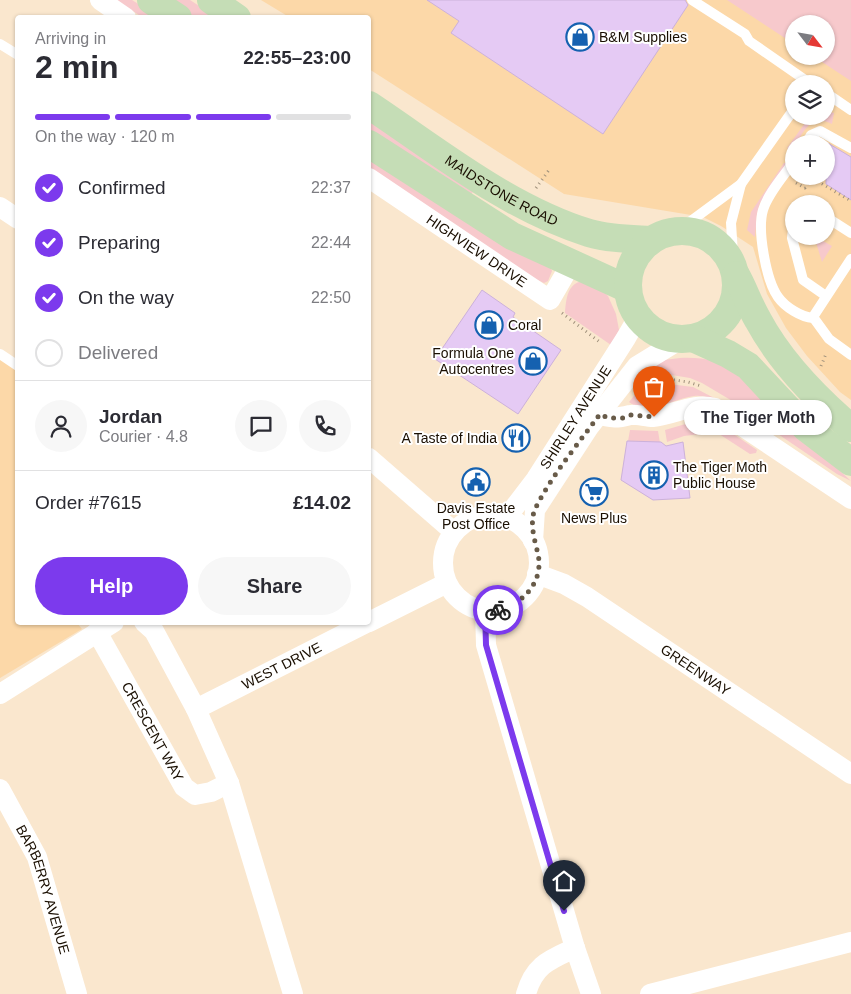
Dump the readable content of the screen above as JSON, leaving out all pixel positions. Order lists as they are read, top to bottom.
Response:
{
  "streets": {
    "main road": ["MAIDSTONE ROAD"],
    "street": [
      "HIGHVIEW DRIVE",
      "SHIRLEY AVENUE",
      "WEST DRIVE",
      "GREENWAY",
      "CRESCENT WAY",
      "BARBERRY AVENUE"
    ]
  },
  "crossings": [
    ["MAIDSTONE ROAD", "SHIRLEY AVENUE"],
    ["SHIRLEY AVENUE", "WEST DRIVE"],
    ["SHIRLEY AVENUE", "GREENWAY"],
    ["WEST DRIVE", "GREENWAY"]
  ],
  "places": {
    "shop": ["B&M Supplies", "Coral", "Formula One Autocentres"],
    "other": ["The Tiger Moth"],
    "restaurant": ["A Taste of India"],
    "building": ["The Tiger Moth Public House"],
    "public building": ["Davis Estate Post Office"],
    "supermarket": ["News Plus"]
  },
  "north": "bottom right",
  "page": {
    "map_buttons": ["+", "−"],
    "heading": ["2 min", "Arriving in", "22:55–23:00"],
    "panel": [
      "Jordan",
      "Courier · 4.8",
      "Order #7615",
      "£14.02"
    ],
    "bar": "On the way · 120 m",
    "list": [
      ["Confirmed", "22:37"],
      ["Preparing", "22:44"],
      ["On the way", "22:50"],
      "Delivered"
    ],
    "bubble": "The Tiger Moth",
    "buttons": ["Help", "Share"]
  }
}
